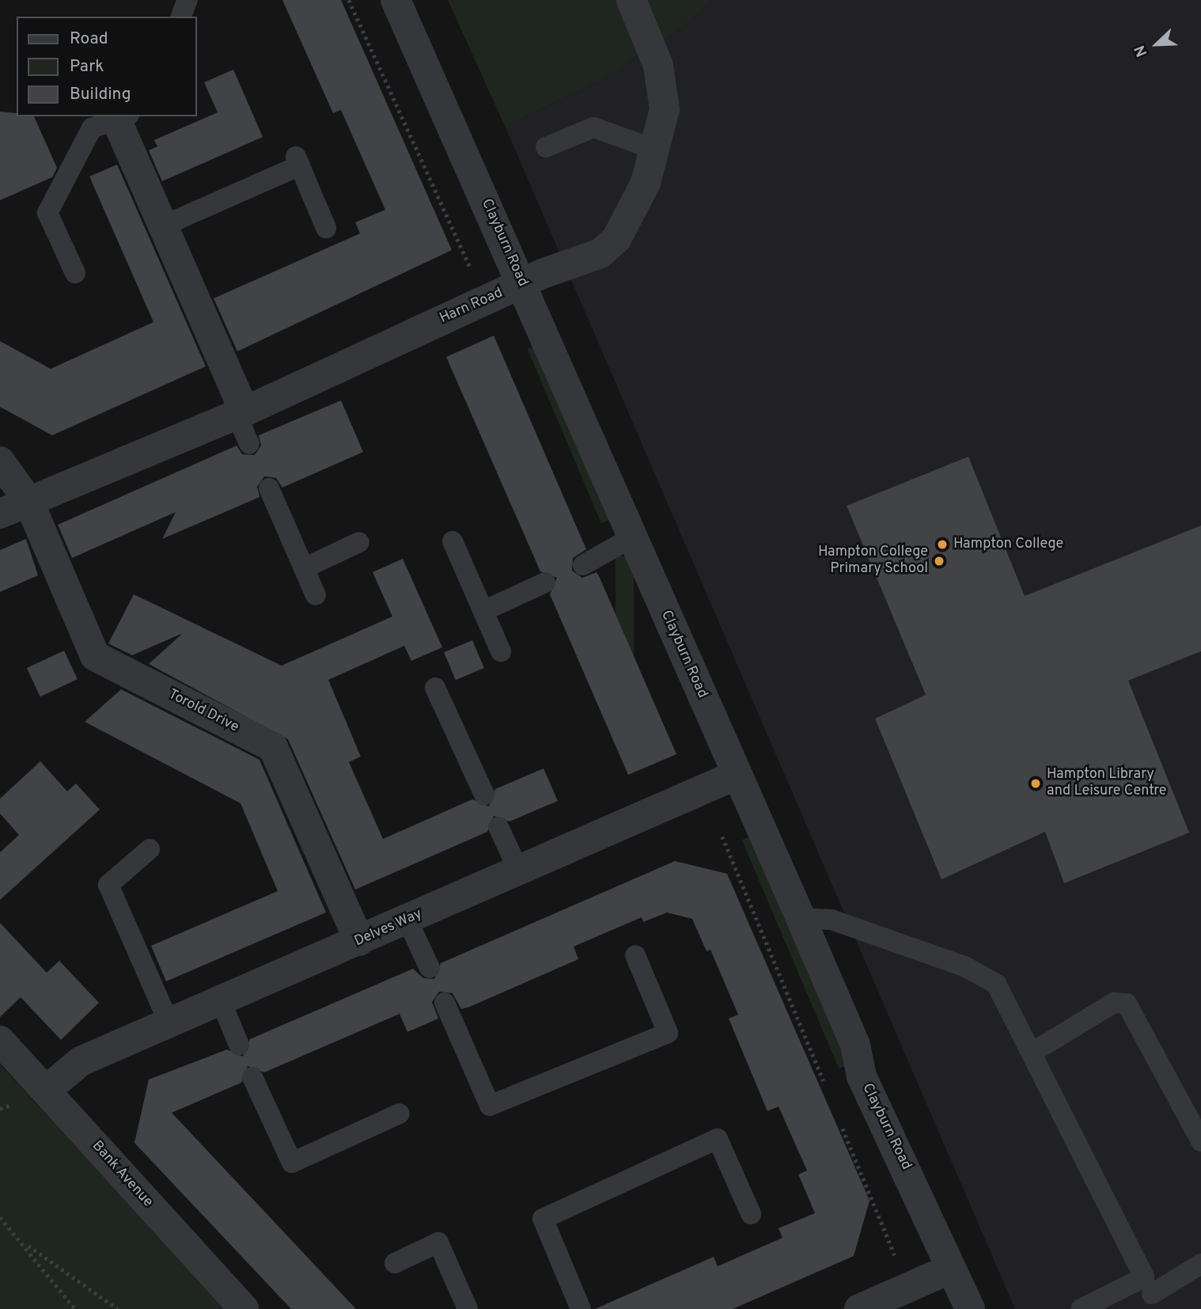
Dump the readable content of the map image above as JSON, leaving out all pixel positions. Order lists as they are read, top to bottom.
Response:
{
  "streets": {
    "street": [
      "Clayburn Road",
      "Harn Road",
      "Torold Drive",
      "Delves Way",
      "Bank Avenue"
    ]
  },
  "crossings": [
    ["Clayburn Road", "Harn Road"],
    ["Clayburn Road", "Delves Way"],
    ["Harn Road", "Torold Drive"],
    ["Torold Drive", "Delves Way"],
    ["Delves Way", "Bank Avenue"]
  ],
  "places": ["Hampton College", "Hampton College Primary School", "Hampton Library and Leisure Centre"],
  "legend": ["Road", "Park", "Building"],
  "north": "bottom left"
}
